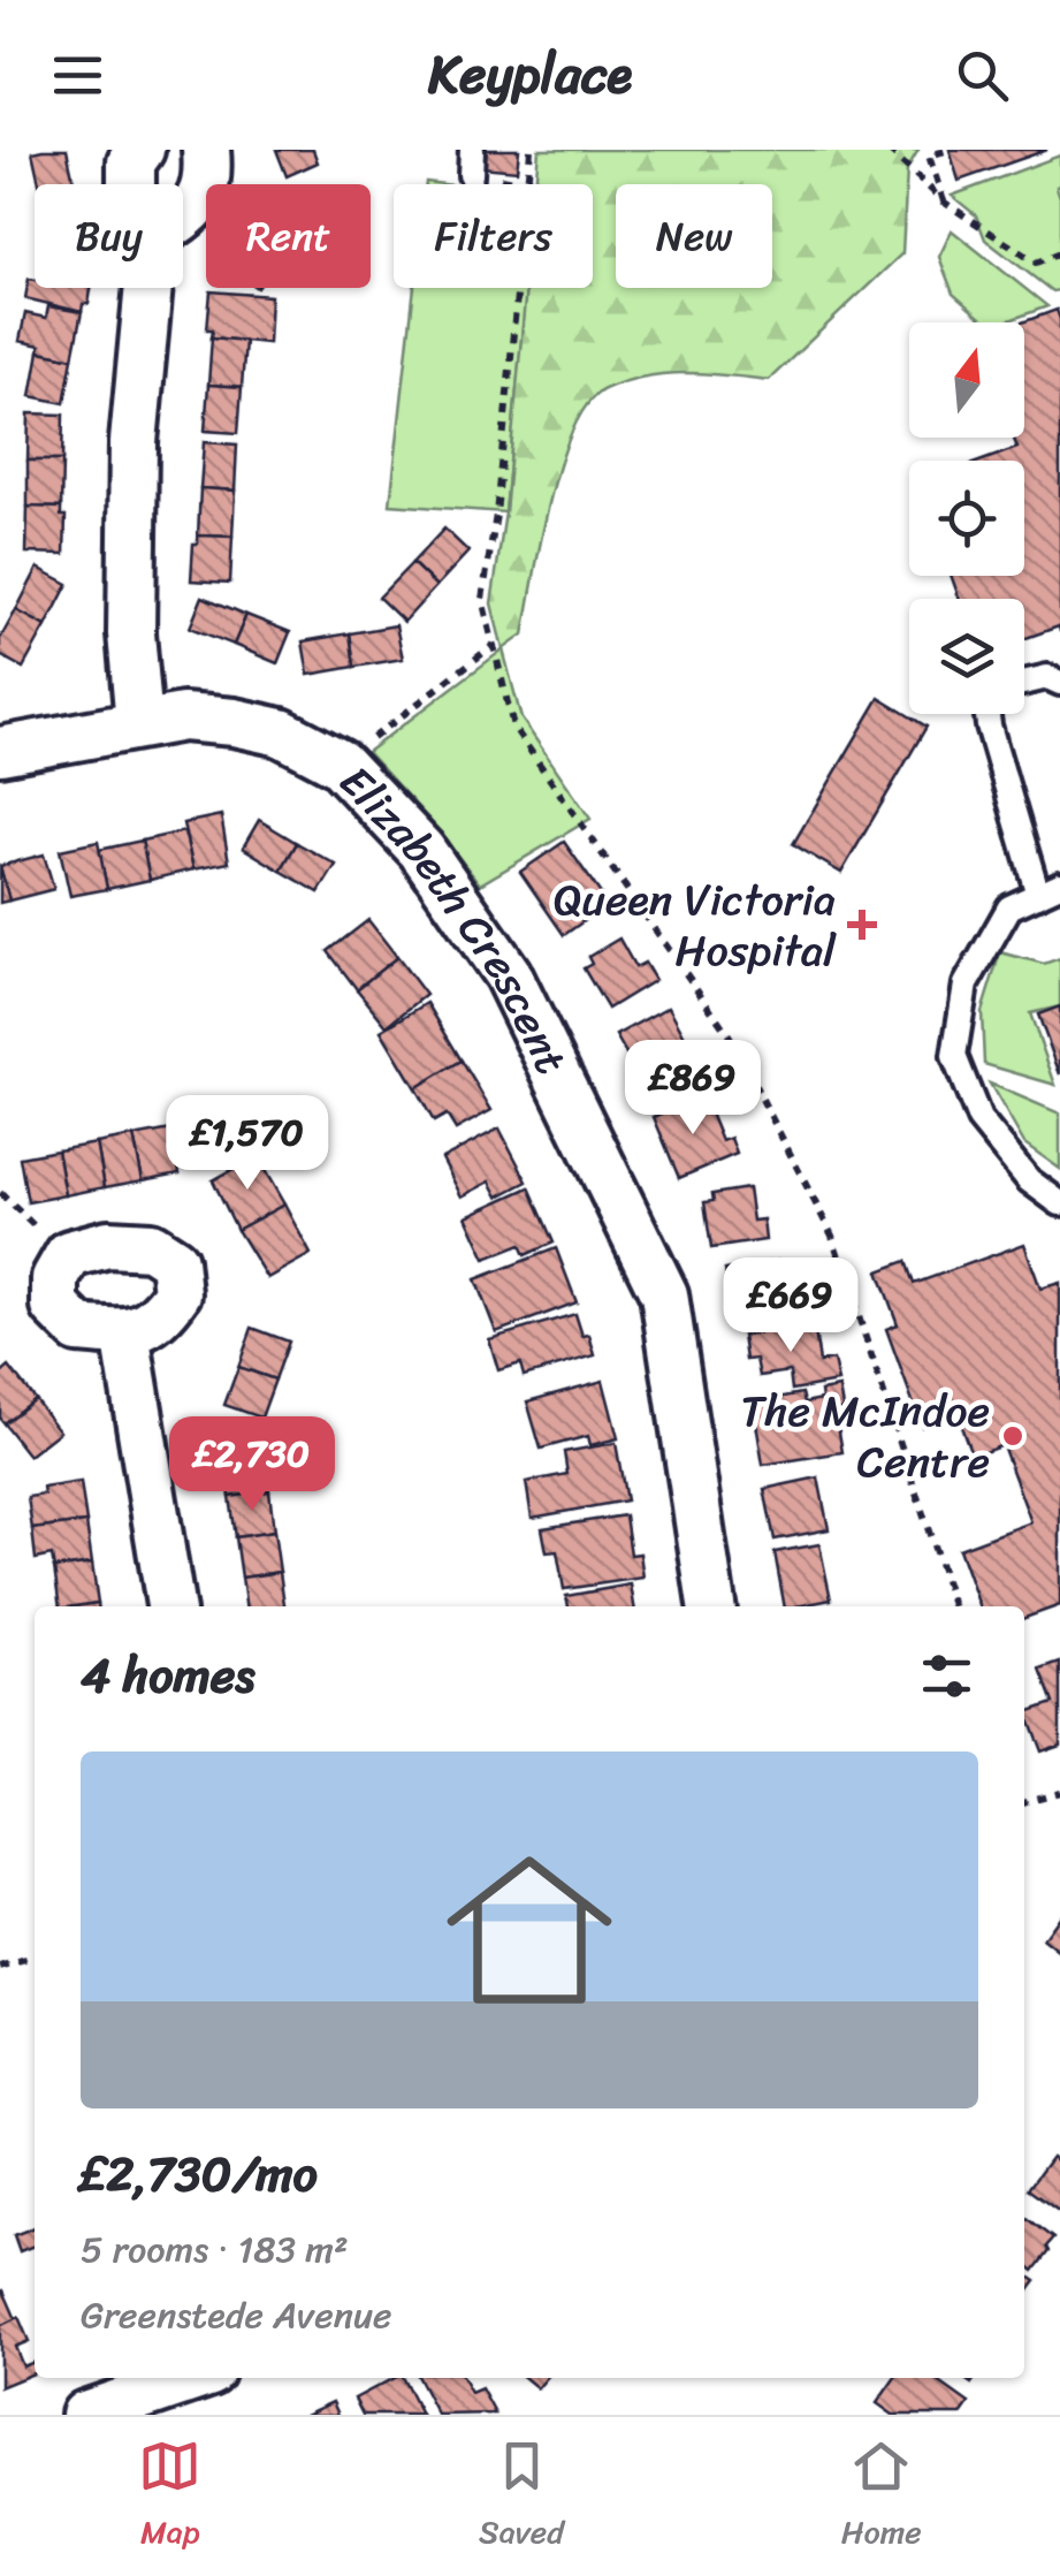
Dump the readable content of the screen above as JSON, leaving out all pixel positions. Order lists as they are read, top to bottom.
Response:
{
  "streets": {
    "street": ["Elizabeth Crescent"]
  },
  "places": {
    "health": ["Queen Victoria Hospital"],
    "other": ["The McIndoe Centre"]
  },
  "north": "top",
  "page": {
    "header": "Keyplace",
    "chip": [
      "Buy",
      "Rent",
      "Filters",
      "New"
    ],
    "price": [
      "£869",
      "£1,570",
      "£669",
      "£2,730"
    ],
    "heading": "4 homes",
    "list": [
      {
        "name": "£2,730/mo",
        "note": "5 rooms · 183 m² · Greenstede Avenue"
      }
    ],
    "tabs": ["Map", "Saved", "Home"]
  }
}
